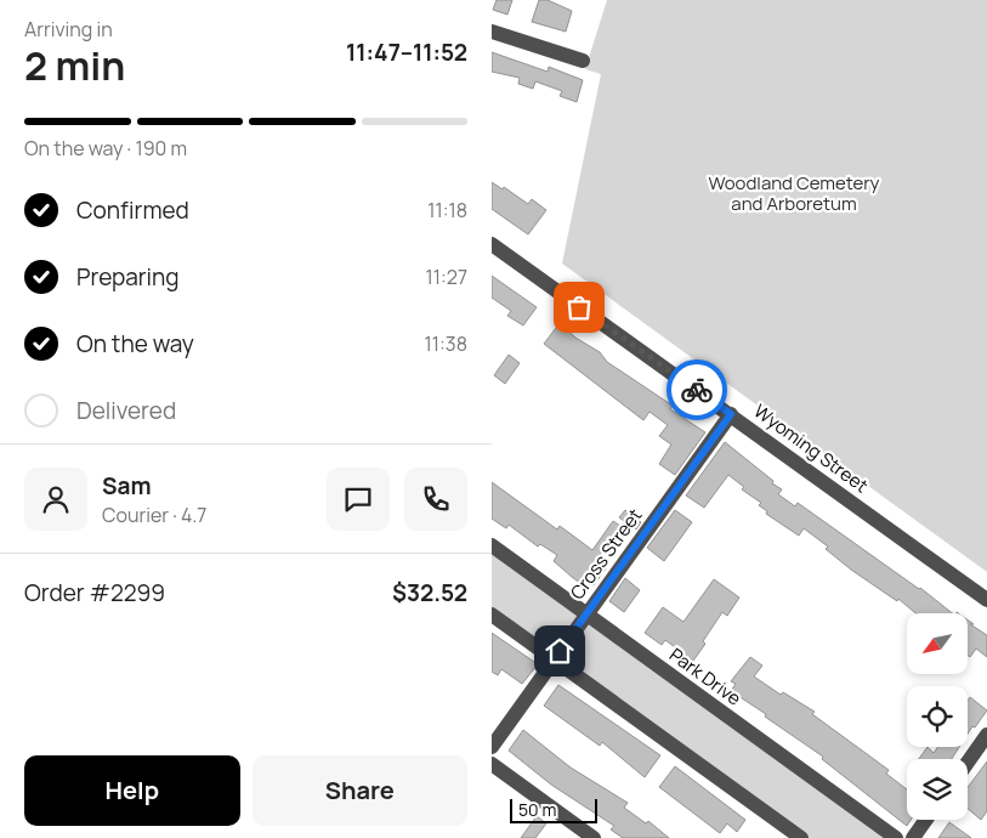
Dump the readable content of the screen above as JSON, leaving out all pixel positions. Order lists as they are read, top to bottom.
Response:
{
  "streets": {
    "street": ["Wyoming Street", "Cross Street", "Park Drive"]
  },
  "crossings": [
    ["Wyoming Street", "Cross Street"],
    ["Cross Street", "Park Drive"]
  ],
  "parks": ["Woodland Cemetery and Arboretum"],
  "scale_bar": "50 m",
  "north": "bottom left",
  "page": {
    "heading": ["2 min", "Arriving in", "11:47–11:52"],
    "panel": [
      "Sam",
      "Courier · 4.7",
      "Order #2299",
      "$32.52"
    ],
    "bar": "On the way · 190 m",
    "list": [
      ["Confirmed", "11:18"],
      ["Preparing", "11:27"],
      ["On the way", "11:38"],
      "Delivered"
    ],
    "buttons": ["Help", "Share"],
    "scale": "50 m"
  }
}
